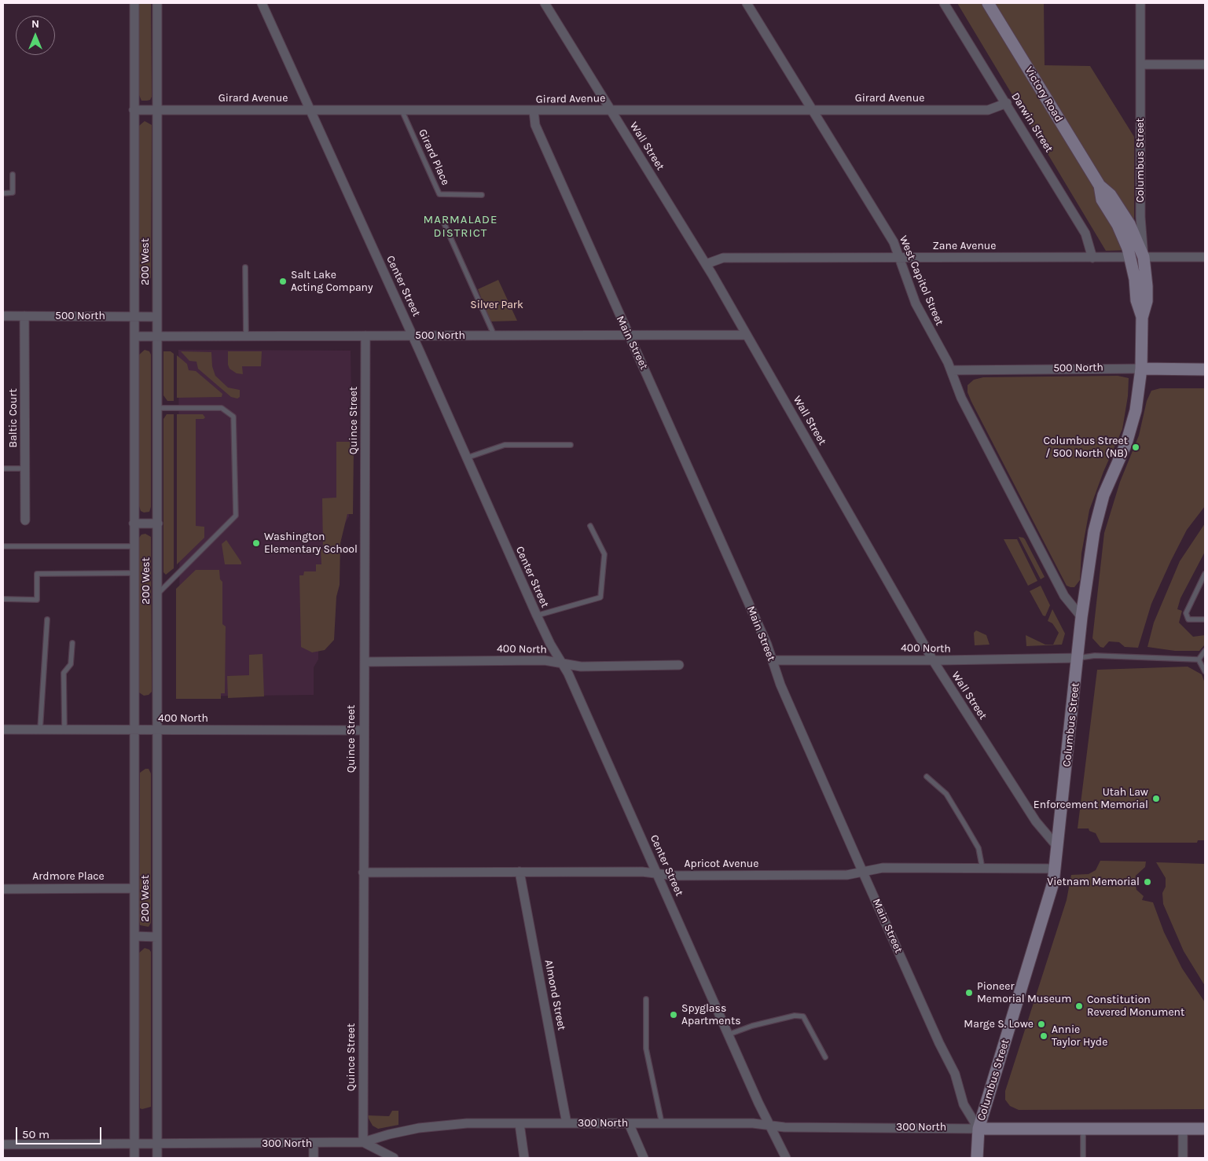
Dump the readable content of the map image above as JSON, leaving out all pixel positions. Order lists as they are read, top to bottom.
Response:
{
  "streets": {
    "main road": [
      "Victory Road",
      "Columbus Street",
      "500 North",
      "300 North"
    ],
    "street": [
      "Girard Avenue",
      "Darwin Street",
      "Wall Street",
      "Zane Avenue",
      "200 West",
      "West Capitol Street",
      "Center Street",
      "Main Street",
      "Baltic Court",
      "Quince Street",
      "400 North",
      "Apricot Avenue",
      "Ardmore Place",
      "Almond Street"
    ],
    "lane": ["Girard Place"]
  },
  "crossings": [
    ["Victory Road", "Columbus Street"],
    ["Victory Road", "Zane Avenue"],
    ["Girard Avenue", "Darwin Street"],
    ["Girard Avenue", "Wall Street"],
    ["Girard Avenue", "Girard Place"],
    ["Girard Avenue", "200 West"],
    ["Girard Avenue", "West Capitol Street"],
    ["Girard Avenue", "Center Street"],
    ["Girard Avenue", "Main Street"],
    ["Darwin Street", "Zane Avenue"],
    ["Wall Street", "Columbus Street"],
    ["Wall Street", "Zane Avenue"],
    ["Wall Street", "500 North"],
    ["Wall Street", "400 North"],
    ["Columbus Street", "Zane Avenue"],
    ["Columbus Street", "West Capitol Street"],
    ["Columbus Street", "500 North"],
    ["Columbus Street", "Main Street"],
    ["Columbus Street", "400 North"],
    ["Columbus Street", "Apricot Avenue"],
    ["Columbus Street", "300 North"],
    ["Zane Avenue", "West Capitol Street"],
    ["200 West", "500 North"],
    ["200 West", "400 North"],
    ["200 West", "Ardmore Place"],
    ["200 West", "300 North"],
    ["West Capitol Street", "500 North"],
    ["Center Street", "500 North"],
    ["Center Street", "400 North"],
    ["Center Street", "Apricot Avenue"],
    ["Center Street", "300 North"],
    ["500 North", "Main Street"],
    ["500 North", "Baltic Court"],
    ["500 North", "Quince Street"],
    ["Main Street", "400 North"],
    ["Main Street", "Apricot Avenue"],
    ["Main Street", "300 North"],
    ["Quince Street", "400 North"],
    ["Quince Street", "Apricot Avenue"],
    ["Quince Street", "300 North"],
    ["Apricot Avenue", "Almond Street"],
    ["Almond Street", "300 North"]
  ],
  "districts": ["MARMALADE DISTRICT"],
  "parks": ["Silver Park"],
  "places": [
    "Salt Lake Acting Company",
    "Columbus Street / 500 North (NB)",
    "Washington Elementary School",
    "Utah Law Enforcement Memorial",
    "Vietnam Memorial",
    "Pioneer Memorial Museum",
    "Constitution Revered Monument",
    "Spyglass Apartments",
    "Marge S. Lowe",
    "Annie Taylor Hyde"
  ],
  "scale_bar": "50 m",
  "north": "top"
}
